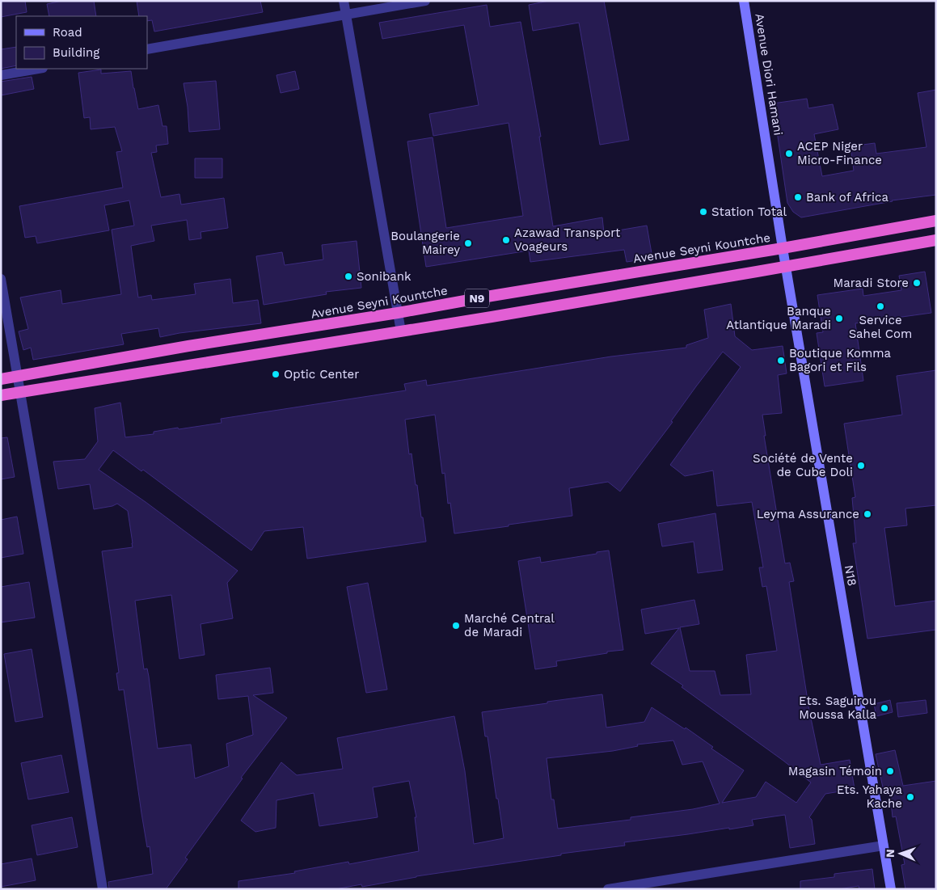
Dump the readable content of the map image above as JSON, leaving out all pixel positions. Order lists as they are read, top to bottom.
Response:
{
  "streets": {
    "highway": ["Avenue Seyni Kountche", "N9"],
    "main road": ["Avenue Diori Hamani", "N18"]
  },
  "crossings": [
    ["Avenue Diori Hamani", "Avenue Seyni Kountche"],
    ["Avenue Diori Hamani", "N9"],
    ["Avenue Diori Hamani", "N18"],
    ["Avenue Seyni Kountche", "N9"],
    ["N9", "N18"]
  ],
  "places": [
    "ACEP Niger Micro-Finance",
    "Bank of Africa",
    "Station Total",
    "Azawad Transport Voageurs",
    "Boulangerie Mairey",
    "Sonibank",
    "Maradi Store",
    "Service Sahel Com",
    "Banque Atlantique Maradi",
    "Boutique Komma Bagori et Fils",
    "Optic Center",
    "Société de Vente de Cube Doli",
    "Leyma Assurance",
    "Marché Central de Maradi",
    "Ets. Saguirou Moussa Kalla",
    "Magasin Témoin",
    "Ets. Yahaya Kache"
  ],
  "legend": ["Road", "Building"],
  "north": "left"
}
